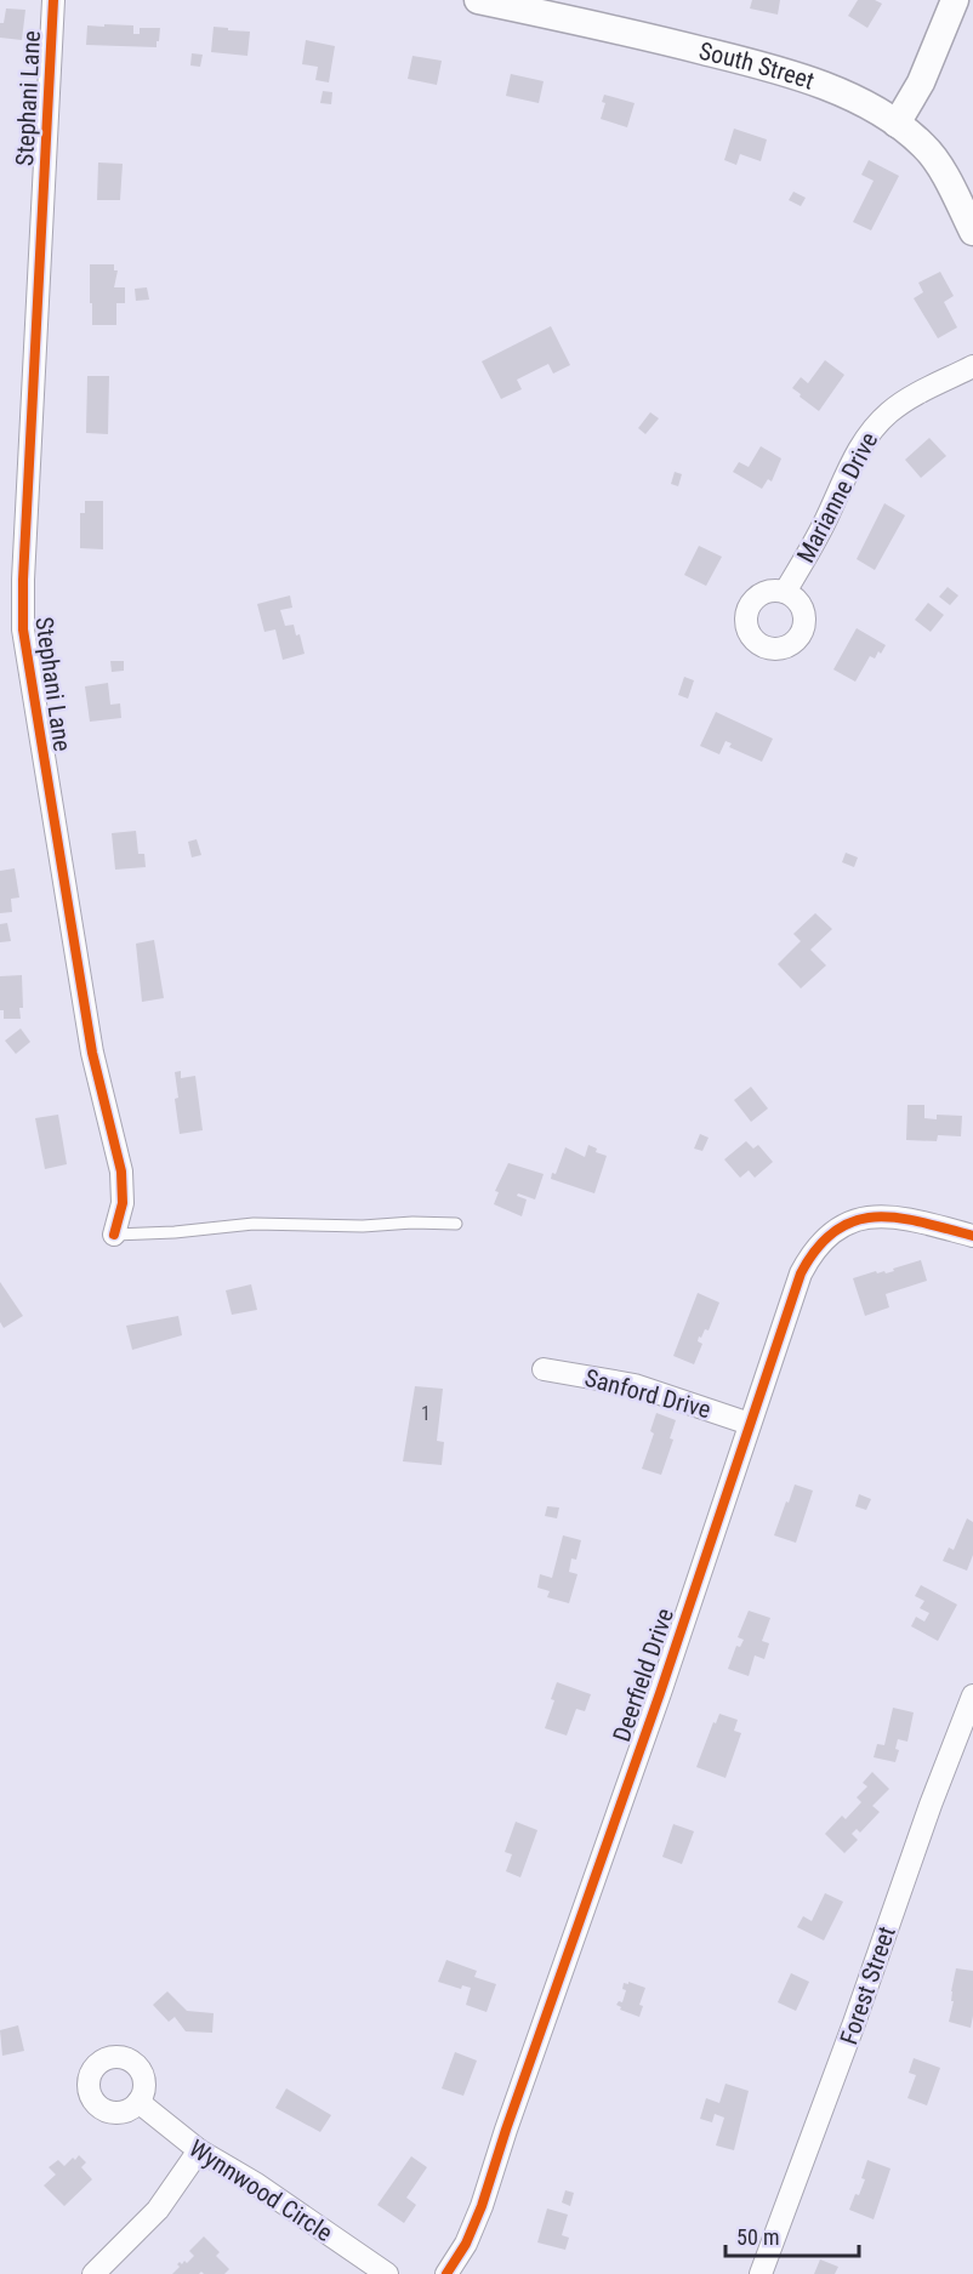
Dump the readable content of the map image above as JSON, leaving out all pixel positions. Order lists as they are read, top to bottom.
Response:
{
  "streets": {
    "street": [
      "South Street",
      "Stephani Lane",
      "Marianne Drive",
      "Sanford Drive",
      "Deerfield Drive",
      "Forest Street",
      "Wynnwood Circle"
    ]
  },
  "crossings": [
    ["Sanford Drive", "Deerfield Drive"]
  ],
  "house_numbers": ["1"],
  "scale_bar": "50 m"
}
